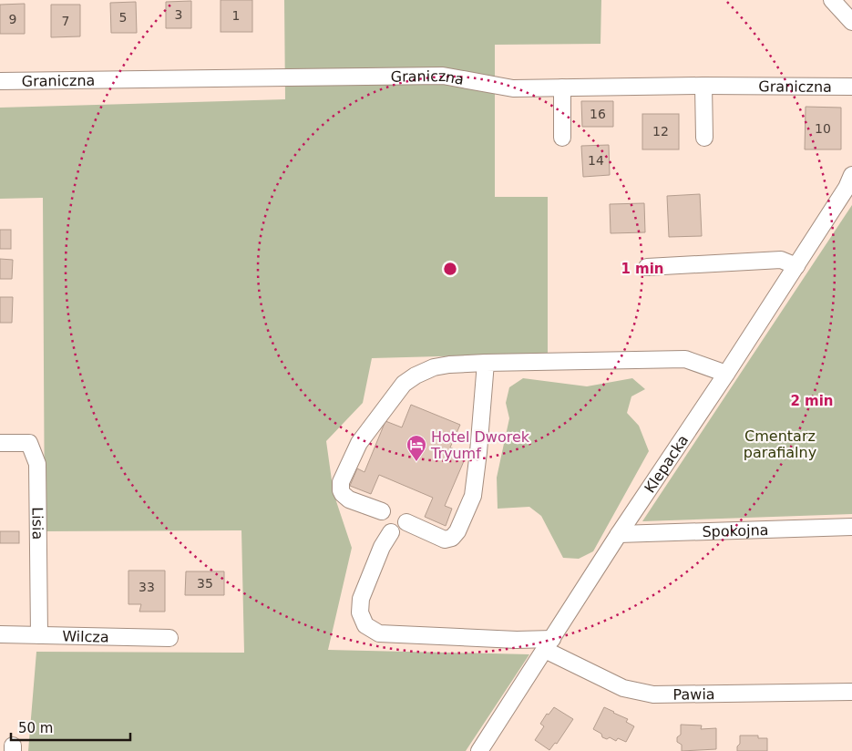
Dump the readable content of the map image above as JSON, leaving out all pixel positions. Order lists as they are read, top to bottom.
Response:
{
  "streets": {
    "street": [
      "Graniczna",
      "Klepacka",
      "Lisia",
      "Spokojna",
      "Wilcza",
      "Pawia"
    ]
  },
  "crossings": [
    ["Klepacka", "Spokojna"],
    ["Klepacka", "Pawia"],
    ["Lisia", "Wilcza"]
  ],
  "parks": ["Cmentarz parafialny"],
  "places": {
    "hotel": ["Hotel Dworek Tryumf"]
  },
  "house_numbers": [
    "3",
    "1",
    "5",
    "9",
    "7",
    "16",
    "10",
    "12",
    "14",
    "35",
    "33"
  ],
  "scale_bar": "50 m",
  "rings": ["1 min", "2 min"]
}
